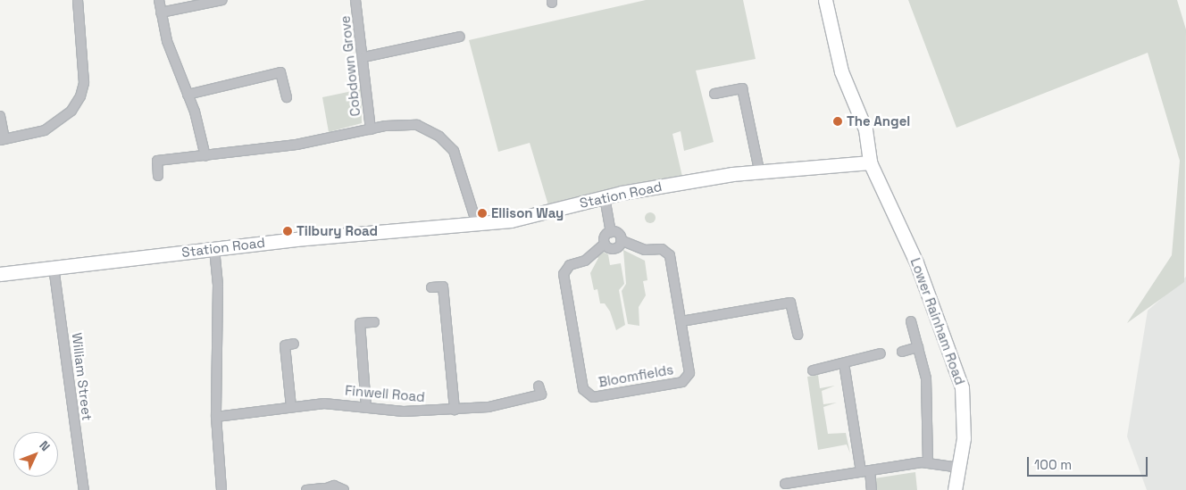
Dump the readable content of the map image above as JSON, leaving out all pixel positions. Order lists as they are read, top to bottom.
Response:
{
  "streets": {
    "main road": ["Station Road", "Lower Rainham Road"],
    "street": [
      "Cobdown Grove",
      "Bloomfields",
      "William Street",
      "Finwell Road"
    ]
  },
  "crossings": [
    ["Station Road", "Lower Rainham Road"],
    ["Station Road", "William Street"]
  ],
  "places": ["The Angel", "Ellison Way", "Tilbury Road"],
  "scale_bar": "100 m",
  "north": "top right"
}
